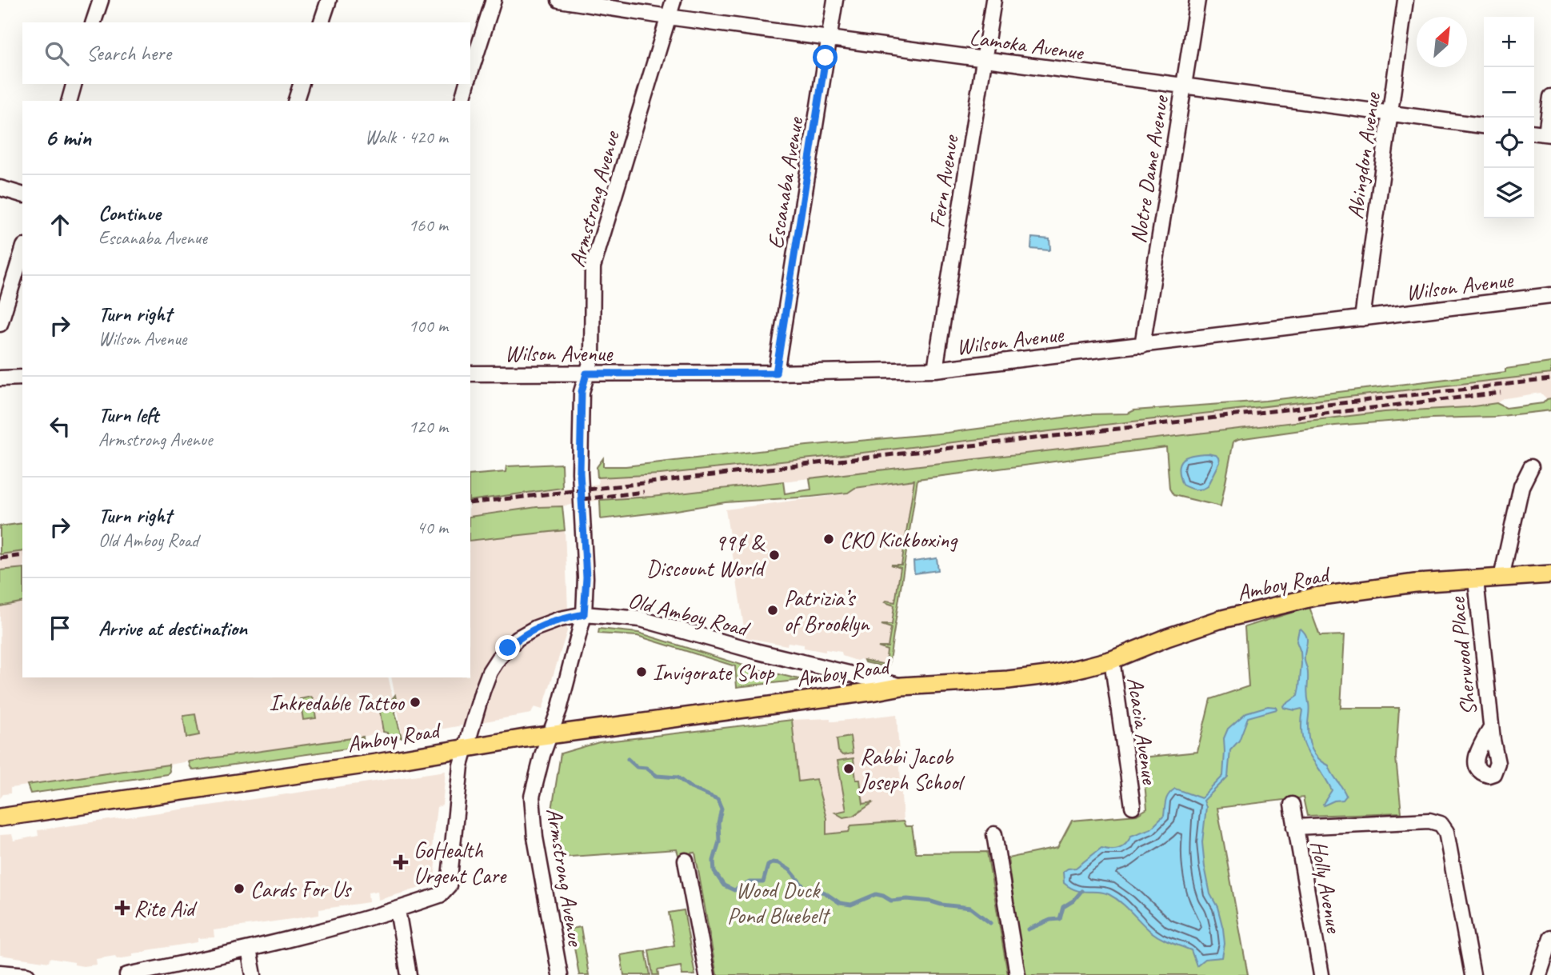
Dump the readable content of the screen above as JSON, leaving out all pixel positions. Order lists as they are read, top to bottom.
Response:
{
  "streets": {
    "main road": ["Amboy Road"],
    "street": [
      "Lamoka Avenue",
      "Abingdon Avenue",
      "Notre Dame Avenue",
      "Fern Avenue",
      "Escanaba Avenue",
      "Armstrong Avenue",
      "Wilson Avenue",
      "Old Amboy Road",
      "Sherwood Place",
      "Acacia Avenue",
      "Holly Avenue"
    ]
  },
  "crossings": [
    ["Lamoka Avenue", "Abingdon Avenue"],
    ["Lamoka Avenue", "Notre Dame Avenue"],
    ["Lamoka Avenue", "Fern Avenue"],
    ["Lamoka Avenue", "Escanaba Avenue"],
    ["Lamoka Avenue", "Armstrong Avenue"],
    ["Abingdon Avenue", "Wilson Avenue"],
    ["Notre Dame Avenue", "Wilson Avenue"],
    ["Fern Avenue", "Wilson Avenue"],
    ["Escanaba Avenue", "Wilson Avenue"],
    ["Armstrong Avenue", "Wilson Avenue"],
    ["Armstrong Avenue", "Amboy Road"],
    ["Armstrong Avenue", "Old Amboy Road"],
    ["Amboy Road", "Old Amboy Road"],
    ["Amboy Road", "Sherwood Place"],
    ["Amboy Road", "Acacia Avenue"]
  ],
  "parks": ["Wood Duck Pond Bluebelt"],
  "places": {
    "other": [
      "CKO Kickboxing",
      "99¢ & Discount World",
      "Patrizia’s of Brooklyn",
      "Invigorate Shop",
      "Inkredable Tattoo",
      "Rabbi Jacob Joseph School",
      "Cards For Us"
    ],
    "health": ["GoHealth Urgent Care", "Rite Aid"]
  },
  "north": "top right",
  "page": {
    "map_buttons": ["+", "−"],
    "search": "Search here",
    "heading": ["6 min", "Walk · 420 m"],
    "list": [
      ["Continue", "Escanaba Avenue", "160 m"],
      ["Turn right", "Wilson Avenue", "100 m"],
      ["Turn left", "Armstrong Avenue", "120 m"],
      ["Turn right", "Old Amboy Road", "40 m"],
      "Arrive at destination"
    ]
  }
}
